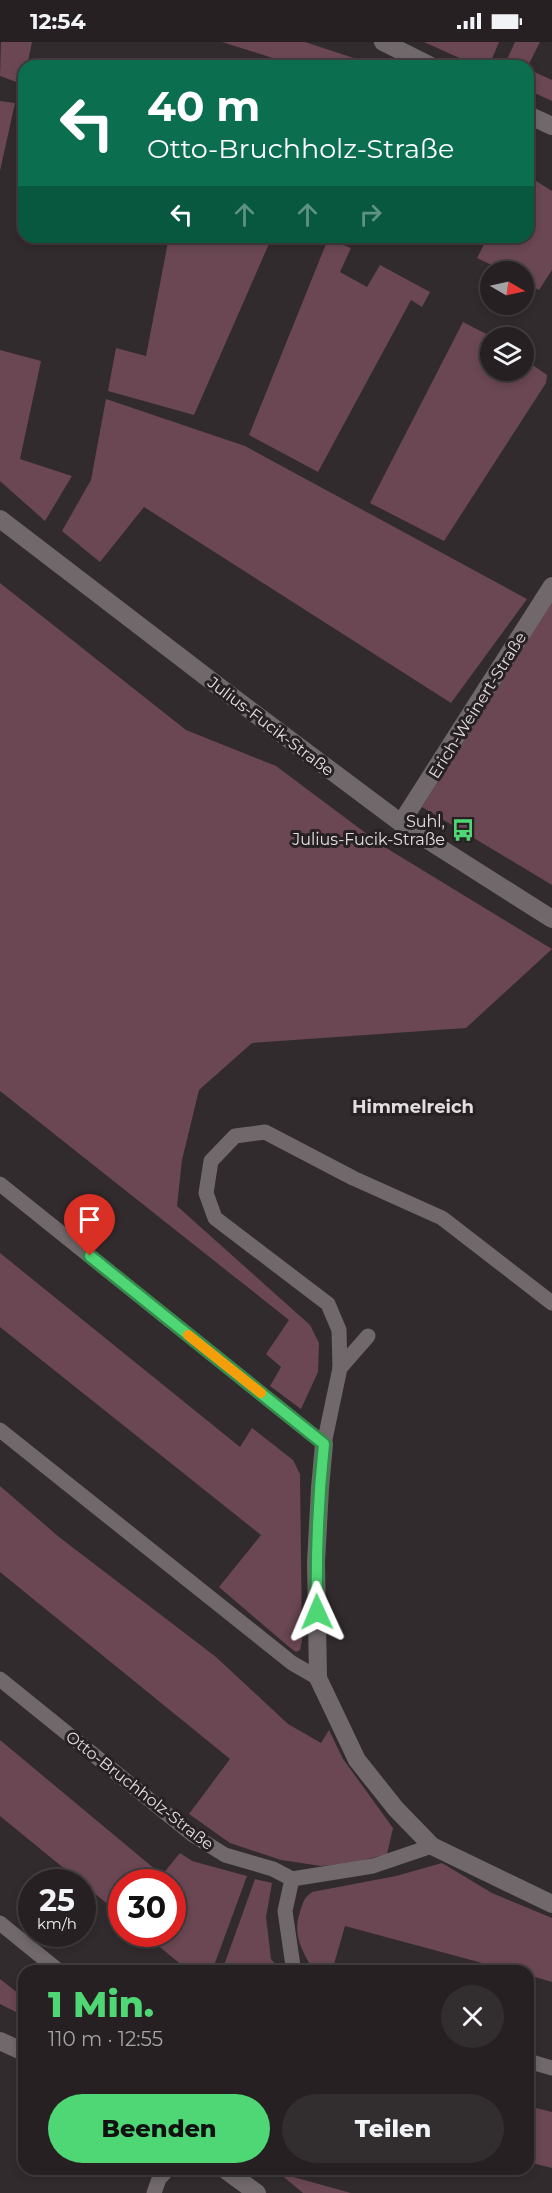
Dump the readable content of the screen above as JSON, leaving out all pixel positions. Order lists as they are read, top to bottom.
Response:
{
  "streets": {
    "street": ["Erich-Weinert-Straße", "Julius-Fucik-Straße"],
    "lane": ["Otto-Bruchholz-Straße"]
  },
  "crossings": [
    ["Erich-Weinert-Straße", "Julius-Fucik-Straße"]
  ],
  "districts": ["Himmelreich"],
  "places": {
    "bus stop": ["Suhl, Julius-Fucik-Straße"]
  },
  "north": "right",
  "page": {
    "status": "12:54",
    "turn": ["40 m", "Otto-Bruchholz-Straße"],
    "speed": "25 km/h",
    "limit": "30",
    "heading": ["1 Min.", "110 m · 12:55"],
    "buttons": ["Beenden", "Teilen"]
  }
}
